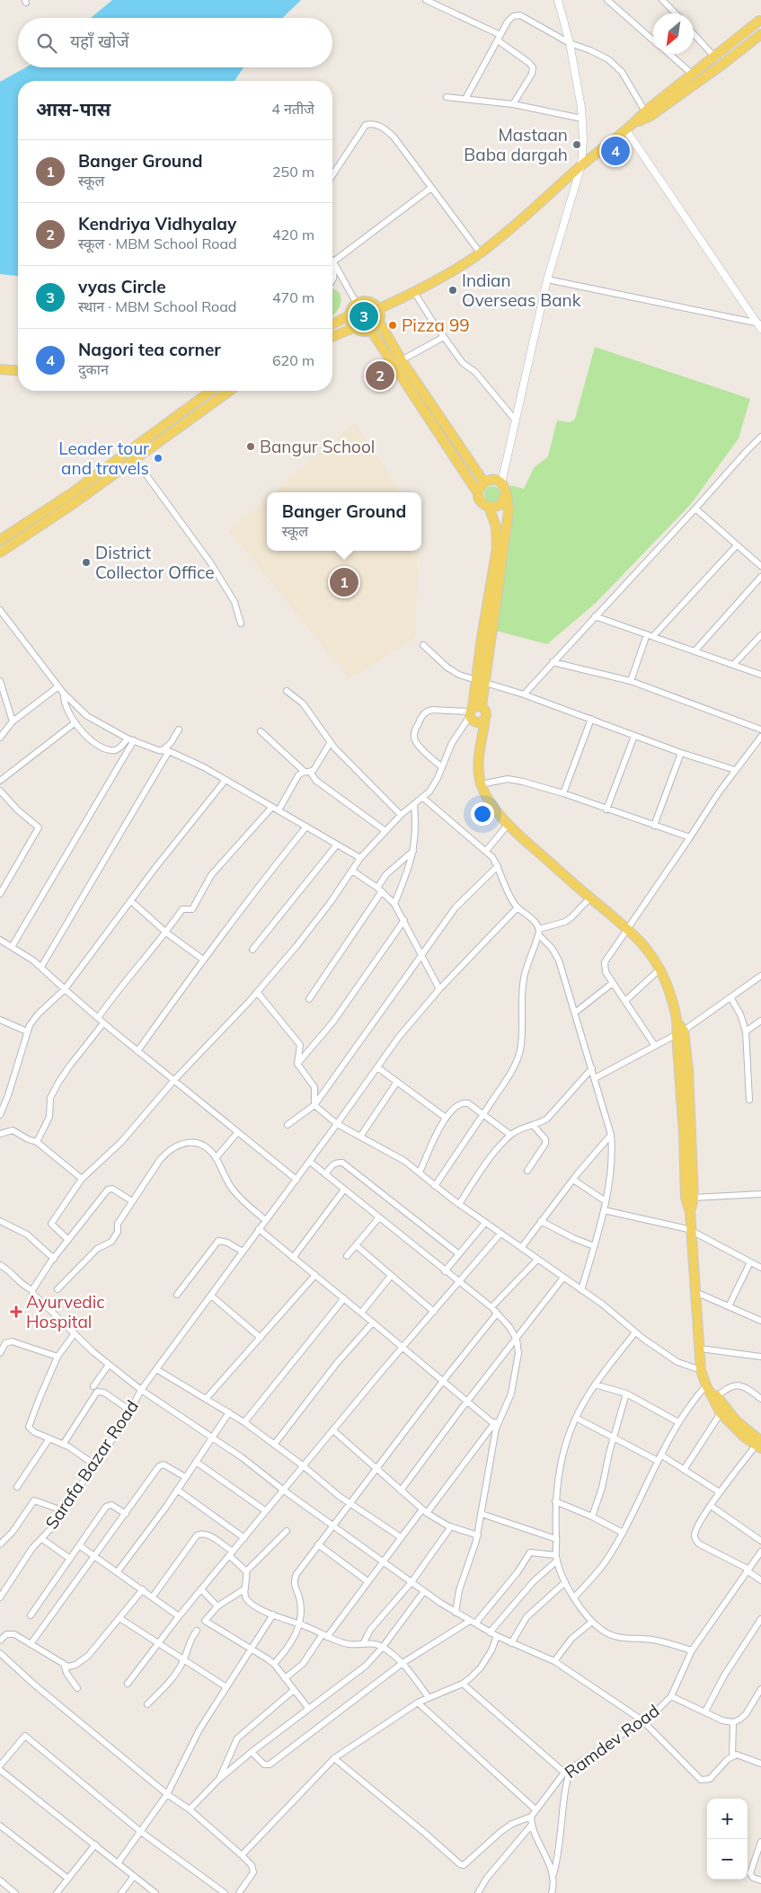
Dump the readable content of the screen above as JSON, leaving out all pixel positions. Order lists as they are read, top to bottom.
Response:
{
  "streets": {
    "street": ["Sarafa Bazar Road", "Ramdev Road"]
  },
  "places": {
    "other": [
      "Mastaan Baba dargah",
      "Indian Overseas Bank",
      "Pizza 99",
      "Bangur School",
      "Leader tour and travels",
      "District Collector Office"
    ],
    "health": ["Ayurvedic Hospital"]
  },
  "north": "bottom left",
  "page": {
    "search": "यहाँ खोजें",
    "heading": ["आस-पास", "4 नतीजे"],
    "pins": [
      "4",
      "3",
      "2",
      "1"
    ],
    "list": [
      {
        "mark": "1",
        "name": "Banger Ground",
        "note": "स्कूल",
        "value": "250 m"
      },
      {
        "mark": "2",
        "name": "Kendriya Vidhyalay",
        "note": "स्कूल · MBM School Road",
        "value": "420 m"
      },
      {
        "mark": "3",
        "name": "vyas Circle",
        "note": "स्थान · MBM School Road",
        "value": "470 m"
      },
      {
        "mark": "4",
        "name": "Nagori tea corner",
        "note": "दुकान",
        "value": "620 m"
      }
    ],
    "popup": ["Banger Ground", "स्कूल"],
    "map_buttons": ["+", "−"]
  }
}
